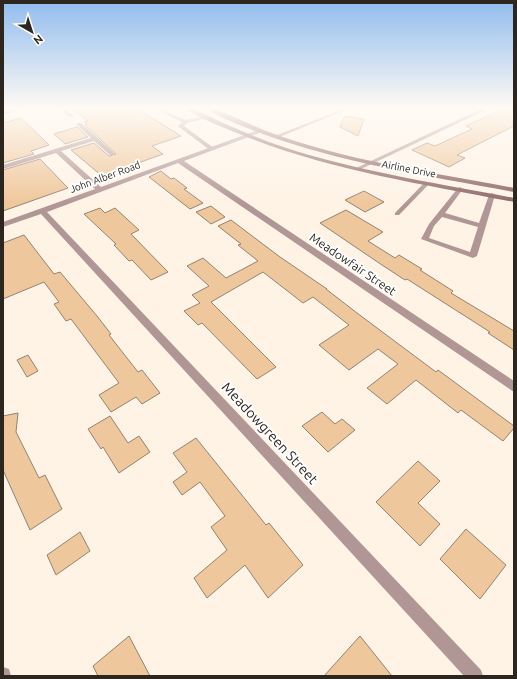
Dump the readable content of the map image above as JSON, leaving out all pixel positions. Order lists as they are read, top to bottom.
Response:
{
  "streets": {
    "main road": ["Airline Drive"],
    "street": ["John Alber Road", "Meadowfair Street", "Meadowgreen Street"]
  },
  "crossings": [
    ["John Alber Road", "Meadowfair Street"],
    ["John Alber Road", "Meadowgreen Street"]
  ],
  "north": "bottom right"
}
